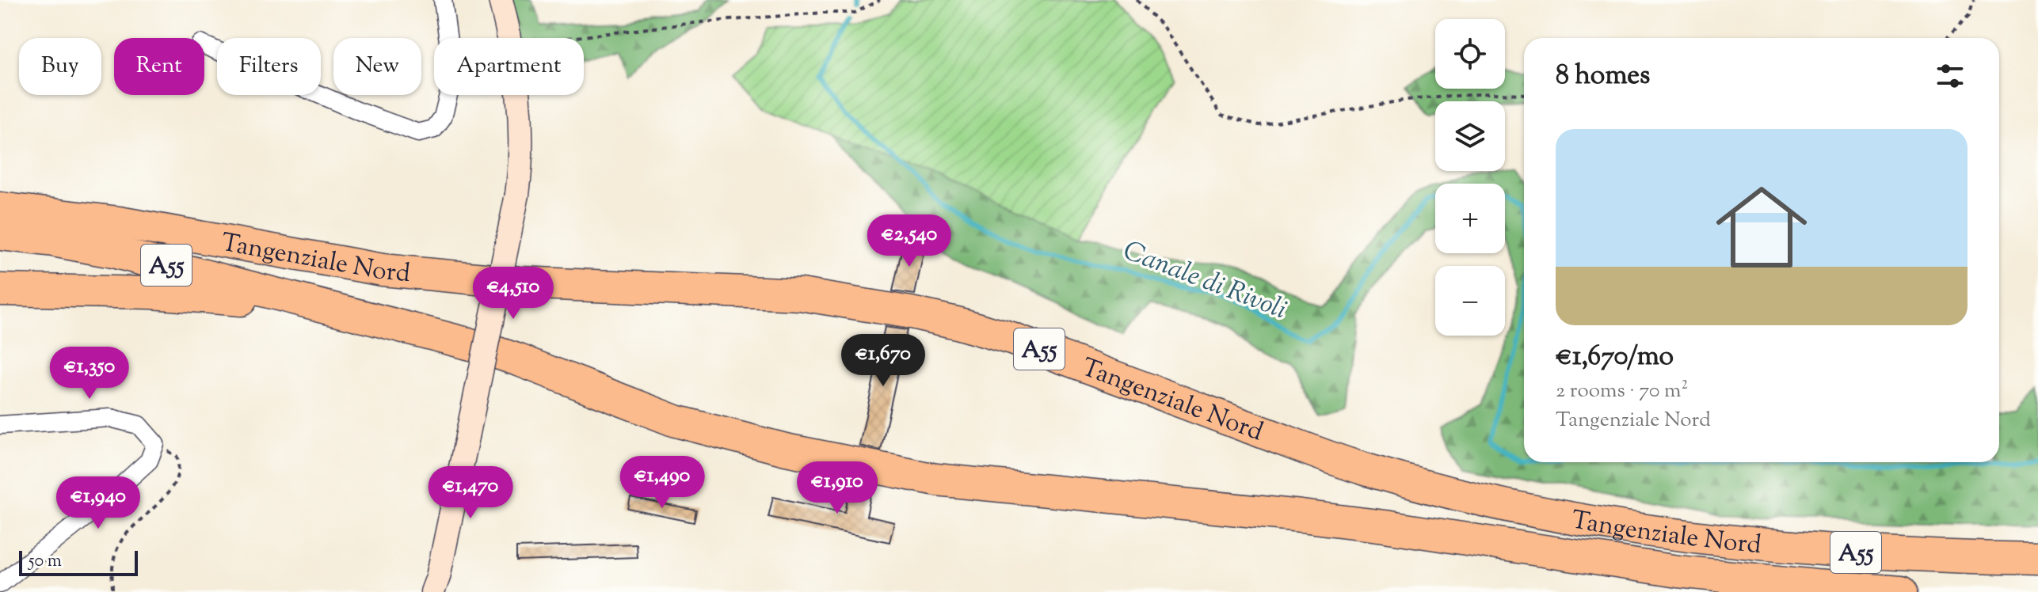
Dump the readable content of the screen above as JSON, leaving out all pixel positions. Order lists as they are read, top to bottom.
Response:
{
  "streets": {
    "highway": ["Tangenziale Nord", "A55"]
  },
  "crossings": [
    ["Tangenziale Nord", "A55"]
  ],
  "water": ["Canale di Rivoli"],
  "scale_bar": "50 m",
  "page": {
    "map_buttons": ["+", "−"],
    "chip": [
      "Buy",
      "Rent",
      "Filters",
      "New",
      "Apartment"
    ],
    "heading": "8 homes",
    "list": [
      {
        "name": "€1,670/mo",
        "note": "2 rooms · 70 m² · Tangenziale Nord"
      }
    ],
    "price": [
      "€2,540",
      "€4,510",
      "€1,670",
      "€1,350",
      "€1,490",
      "€1,910",
      "€1,470",
      "€1,940"
    ],
    "scale": "50 m"
  }
}
